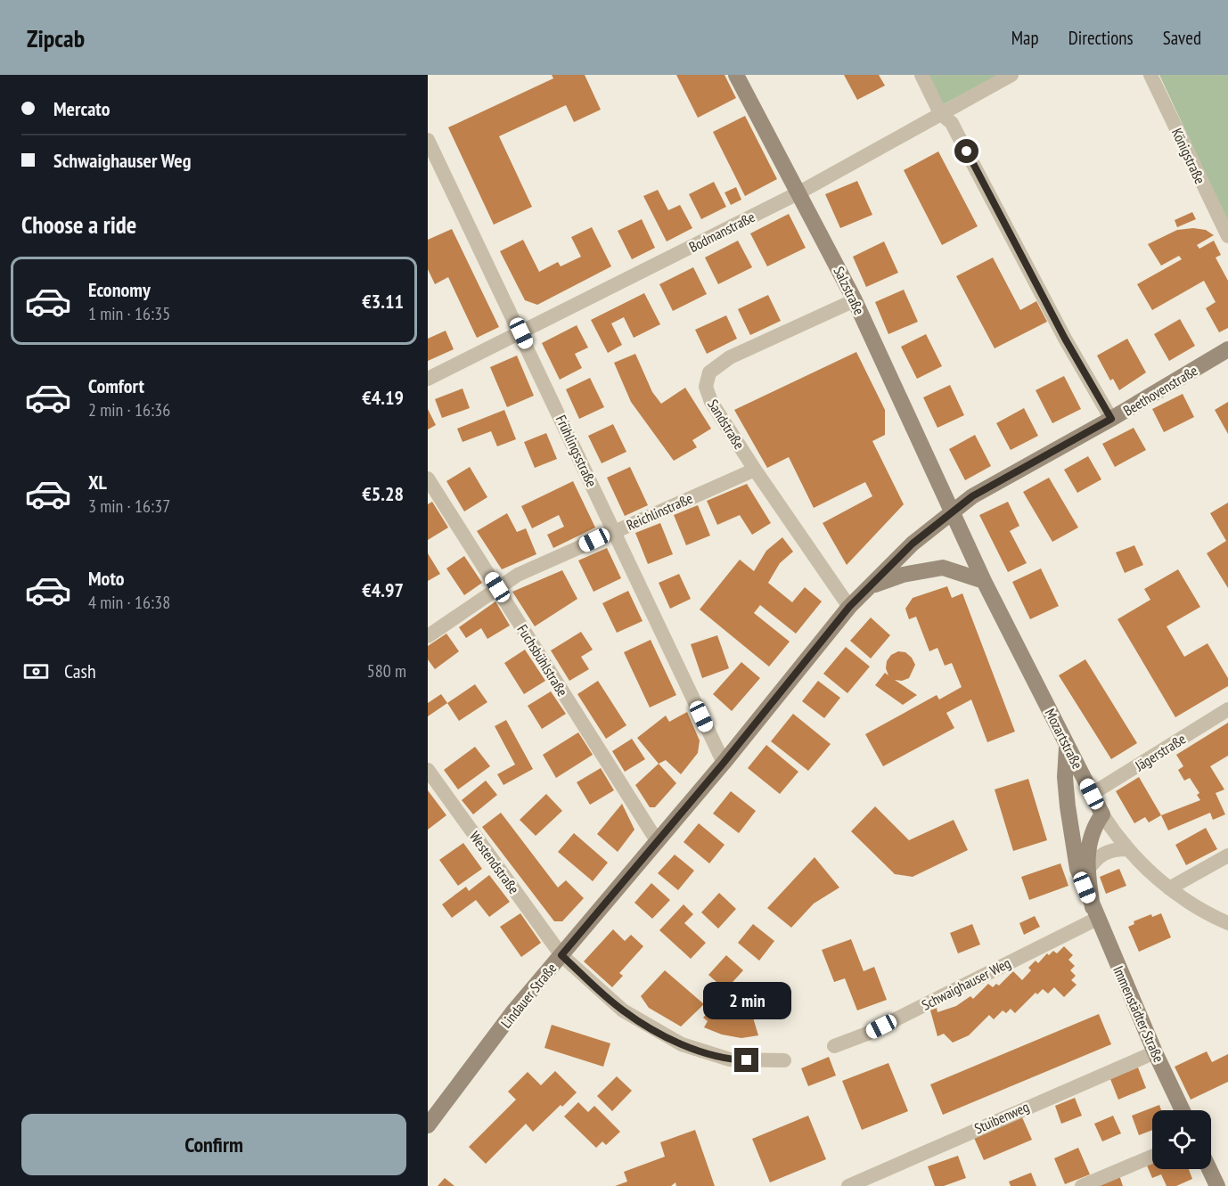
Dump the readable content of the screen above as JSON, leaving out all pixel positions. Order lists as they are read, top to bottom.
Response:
{
  "streets": {
    "street": [
      "Königstraße",
      "Bodmanstraße",
      "Salzstraße",
      "Beethovenstraße",
      "Sandstraße",
      "Frühlingsstraße",
      "Reichlinstraße",
      "Fuchsbühlstraße",
      "Mozartstraße",
      "Jägerstraße",
      "Westendstraße",
      "Schwaighauser Weg",
      "Lindauer Straße",
      "Immenstädter Straße",
      "Stuibenweg"
    ]
  },
  "crossings": [
    ["Bodmanstraße", "Salzstraße"],
    ["Bodmanstraße", "Frühlingsstraße"],
    ["Salzstraße", "Beethovenstraße"],
    ["Salzstraße", "Sandstraße"],
    ["Salzstraße", "Mozartstraße"],
    ["Salzstraße", "Lindauer Straße"],
    ["Beethovenstraße", "Mozartstraße"],
    ["Beethovenstraße", "Lindauer Straße"],
    ["Sandstraße", "Reichlinstraße"],
    ["Sandstraße", "Lindauer Straße"],
    ["Frühlingsstraße", "Reichlinstraße"],
    ["Frühlingsstraße", "Lindauer Straße"],
    ["Reichlinstraße", "Fuchsbühlstraße"],
    ["Fuchsbühlstraße", "Lindauer Straße"],
    ["Mozartstraße", "Jägerstraße"],
    ["Mozartstraße", "Lindauer Straße"],
    ["Mozartstraße", "Immenstädter Straße"],
    ["Westendstraße", "Lindauer Straße"],
    ["Schwaighauser Weg", "Immenstädter Straße"],
    ["Immenstädter Straße", "Stuibenweg"]
  ],
  "page": {
    "header": "Zipcab",
    "nav": ["Map", "Directions", "Saved"],
    "banner": ["Mercato", "Schwaighauser Weg"],
    "heading": "Choose a ride",
    "list": [
      {
        "name": "Economy",
        "note": "1 min · 16:35",
        "value": "€3.11"
      },
      {
        "name": "Comfort",
        "note": "2 min · 16:36",
        "value": "€4.19"
      },
      {
        "name": "XL",
        "note": "3 min · 16:37",
        "value": "€5.28"
      },
      {
        "name": "Moto",
        "note": "4 min · 16:38",
        "value": "€4.97"
      }
    ],
    "pay": ["Cash", "580 m"],
    "bubble": "2 min",
    "buttons": "Confirm"
  }
}
